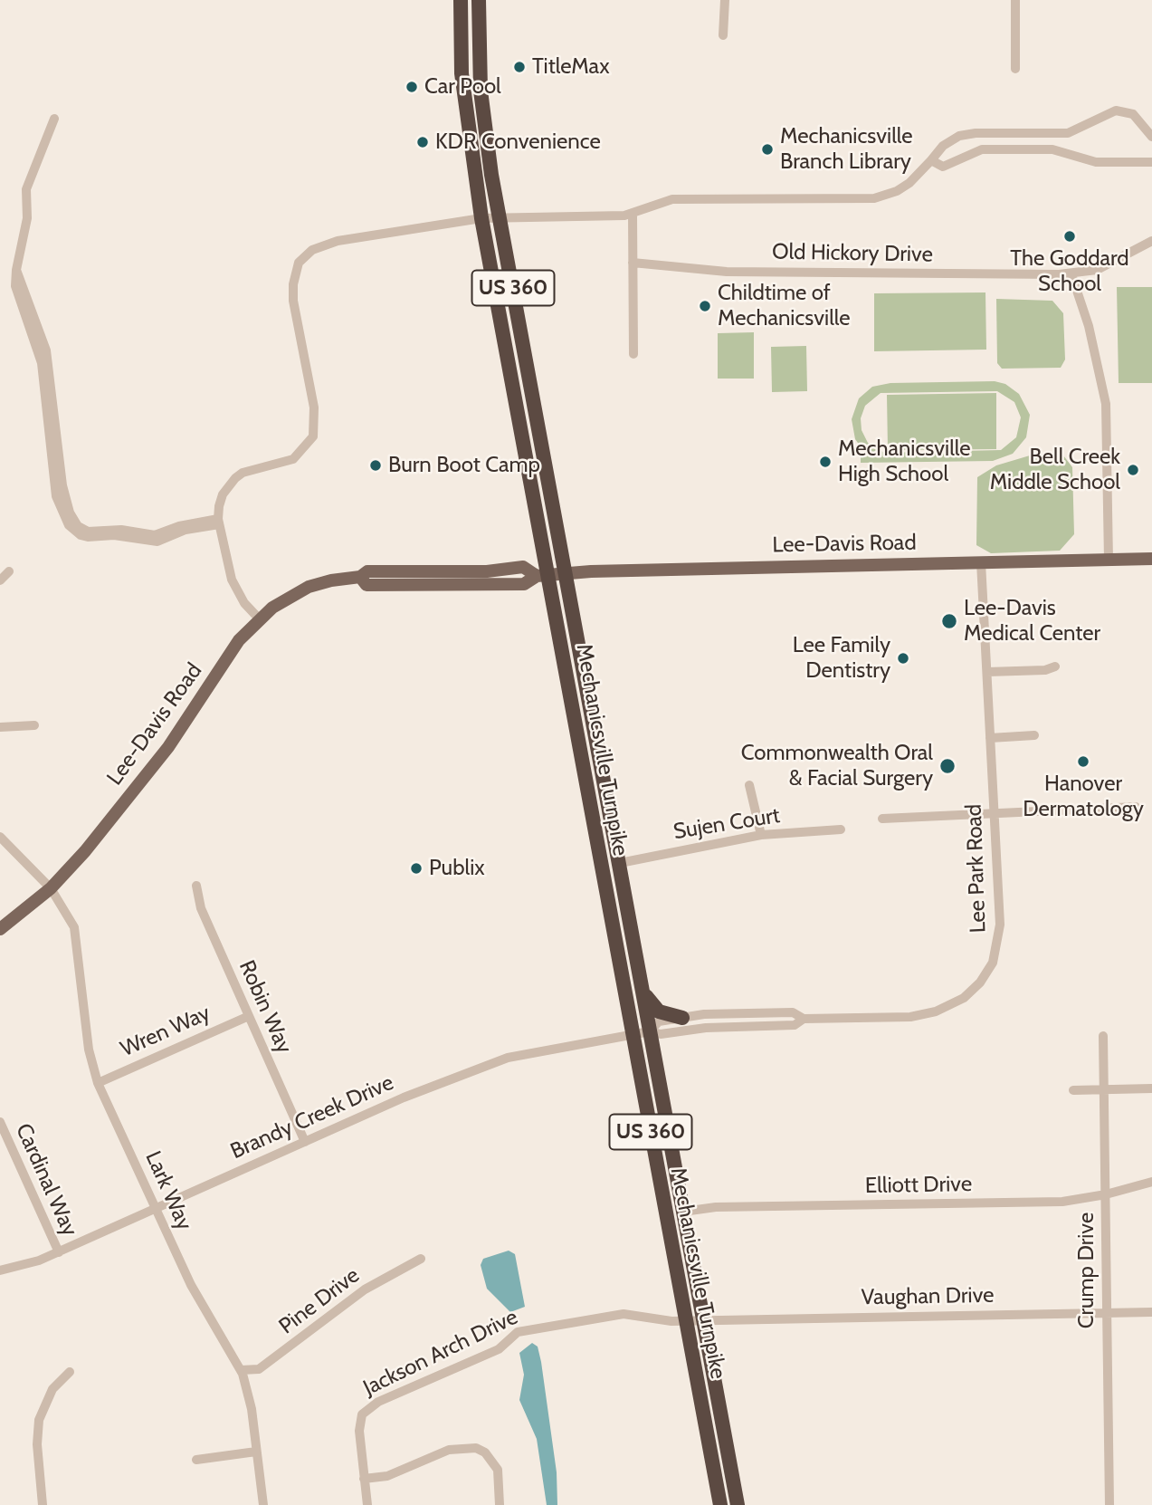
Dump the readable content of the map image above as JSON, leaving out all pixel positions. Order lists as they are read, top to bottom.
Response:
{
  "streets": {
    "highway": ["US 360", "Mechanicsville Turnpike"],
    "main road": ["Lee-Davis Road"],
    "street": [
      "Old Hickory Drive",
      "Sujen Court",
      "Lee Park Road",
      "Robin Way",
      "Wren Way",
      "Brandy Creek Drive",
      "Cardinal Way",
      "Elliott Drive",
      "Lark Way",
      "Crump Drive",
      "Vaughan Drive",
      "Pine Drive",
      "Jackson Arch Drive"
    ]
  },
  "crossings": [
    ["Lee-Davis Road", "Mechanicsville Turnpike"],
    ["Lee-Davis Road", "Lee Park Road"],
    ["Lee-Davis Road", "Lark Way"],
    ["Mechanicsville Turnpike", "Sujen Court"],
    ["Mechanicsville Turnpike", "Lee Park Road"],
    ["Mechanicsville Turnpike", "Brandy Creek Drive"],
    ["Mechanicsville Turnpike", "Elliott Drive"],
    ["Mechanicsville Turnpike", "Vaughan Drive"],
    ["Mechanicsville Turnpike", "Jackson Arch Drive"],
    ["Lee Park Road", "Brandy Creek Drive"],
    ["Robin Way", "Wren Way"],
    ["Robin Way", "Brandy Creek Drive"],
    ["Wren Way", "Lark Way"],
    ["Brandy Creek Drive", "Cardinal Way"],
    ["Brandy Creek Drive", "Lark Way"],
    ["Elliott Drive", "Crump Drive"],
    ["Lark Way", "Pine Drive"],
    ["Crump Drive", "Vaughan Drive"],
    ["Vaughan Drive", "Jackson Arch Drive"]
  ],
  "places": [
    "TitleMax",
    "Car Pool",
    "KDR Convenience",
    "Mechanicsville Branch Library",
    "The Goddard School",
    "Childtime of Mechanicsville",
    "Mechanicsville High School",
    "Burn Boot Camp",
    "Bell Creek Middle School",
    "Lee-Davis Medical Center",
    "Lee Family Dentistry",
    "Hanover Dermatology",
    "Commonwealth Oral & Facial Surgery",
    "Publix"
  ]
}
